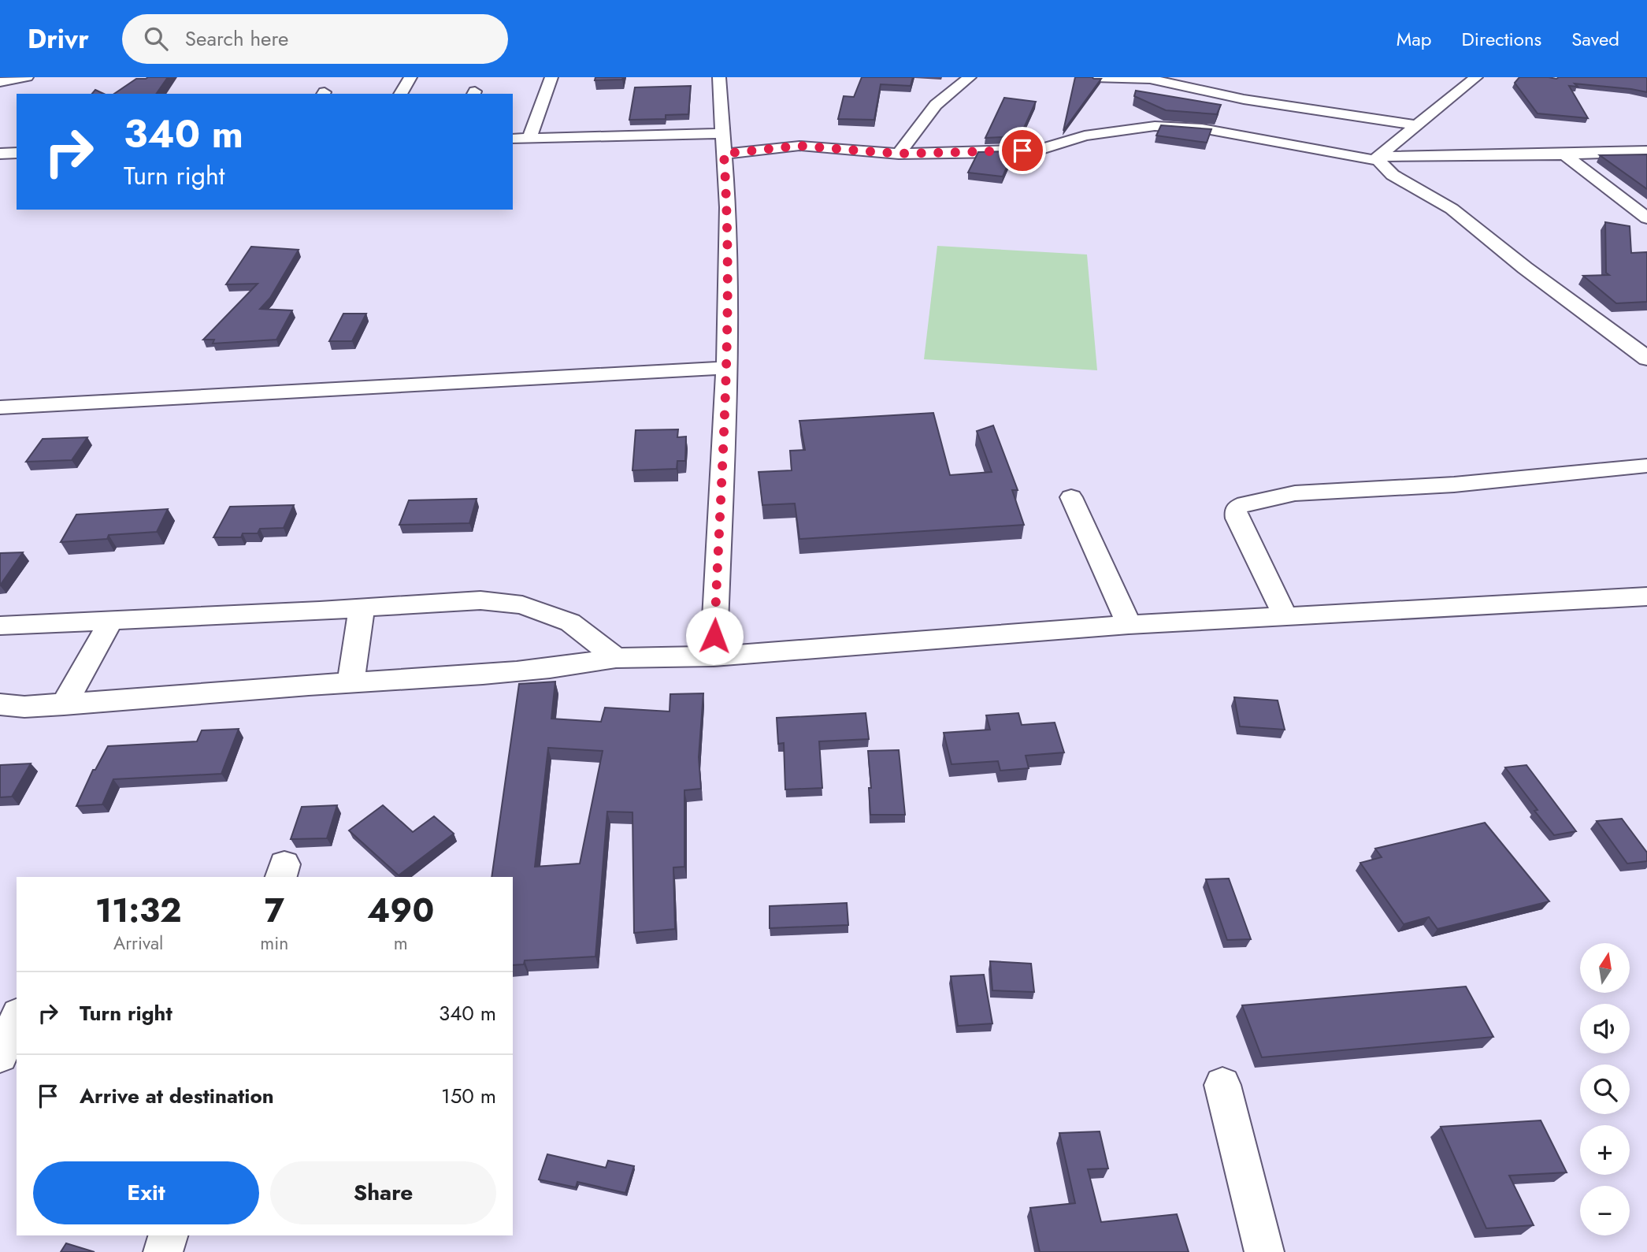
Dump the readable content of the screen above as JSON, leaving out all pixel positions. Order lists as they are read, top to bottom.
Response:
{
  "north": "top",
  "page": {
    "header": "Drivr",
    "search": "Search here",
    "nav": ["Map", "Directions", "Saved"],
    "turn": ["340 m", "Turn right"],
    "eta": [
      "11:32",
      "Arrival",
      "7",
      "min",
      "490",
      "m"
    ],
    "map_buttons": ["+", "−"],
    "list": [
      {
        "name": "Turn right",
        "value": "340 m"
      },
      {
        "name": "Arrive at destination",
        "value": "150 m"
      }
    ],
    "buttons": ["Exit", "Share"]
  }
}
